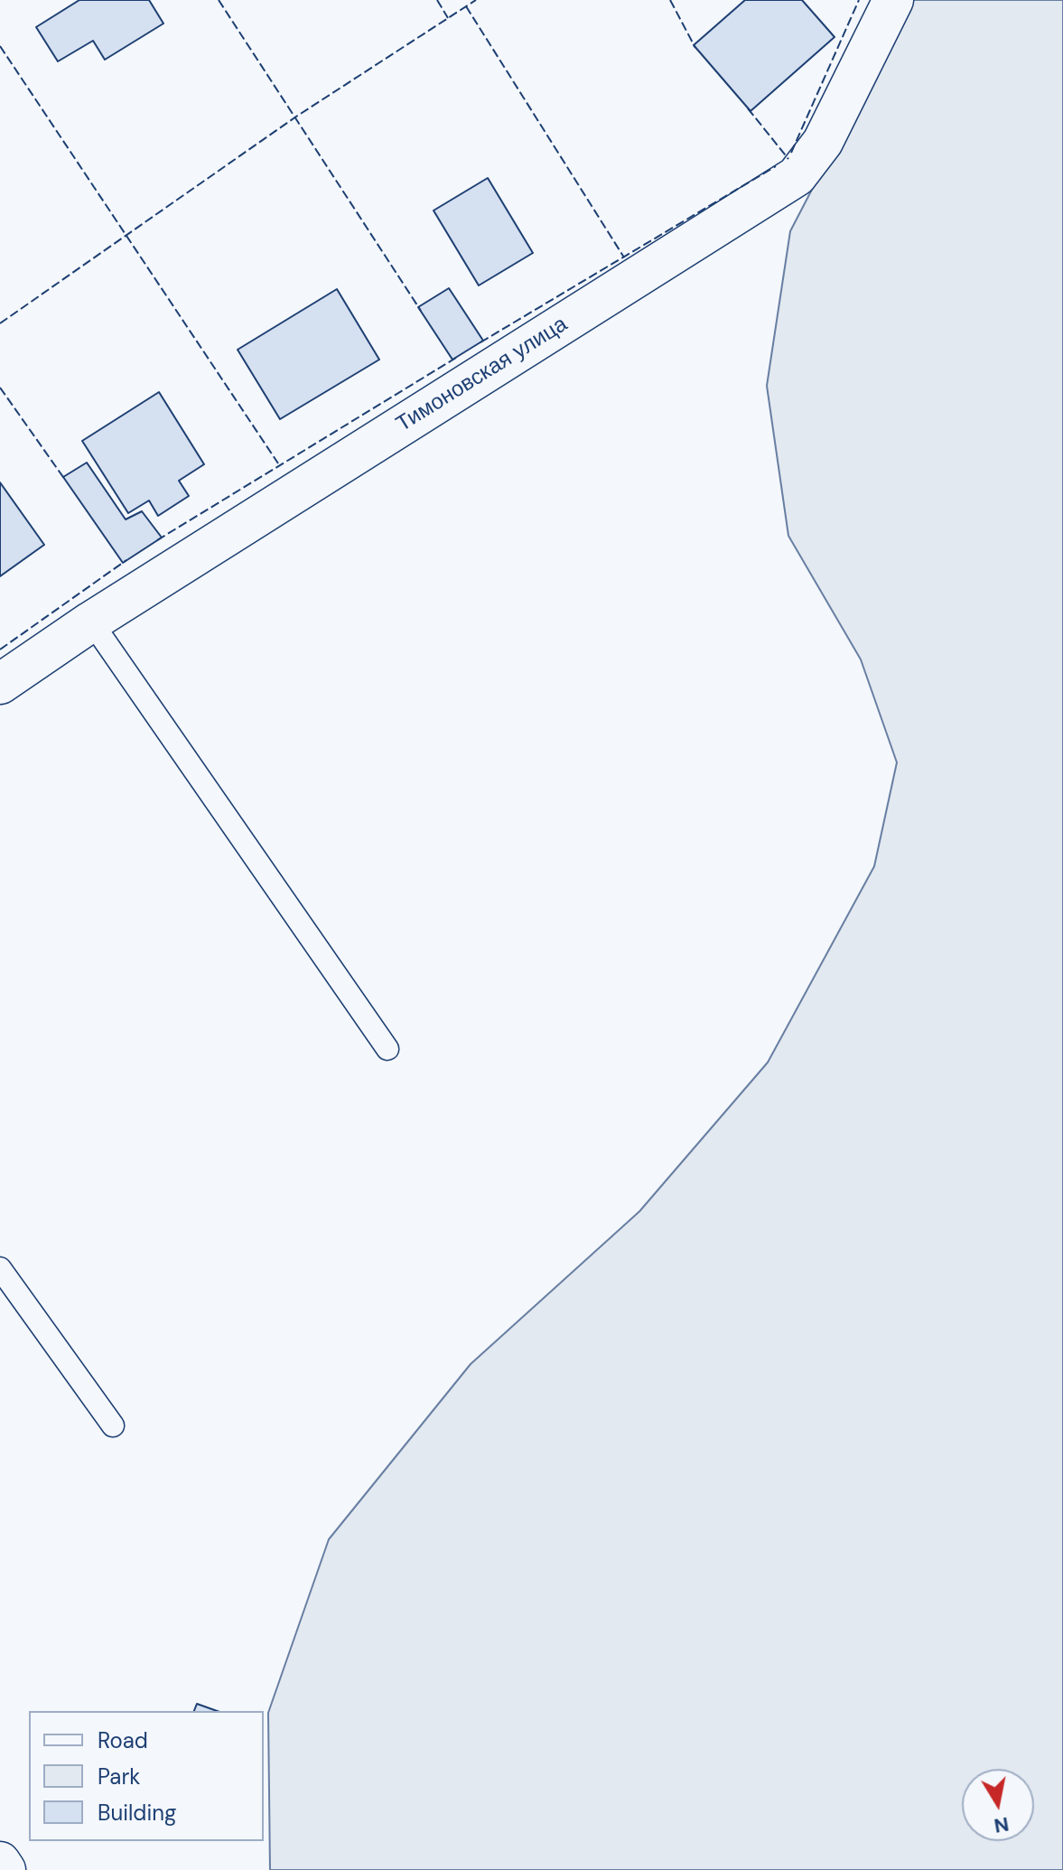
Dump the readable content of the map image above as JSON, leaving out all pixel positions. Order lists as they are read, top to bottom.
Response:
{
  "streets": {
    "street": ["Тимоновская улица"]
  },
  "legend": ["Road", "Park", "Building"],
  "north": "bottom"
}
